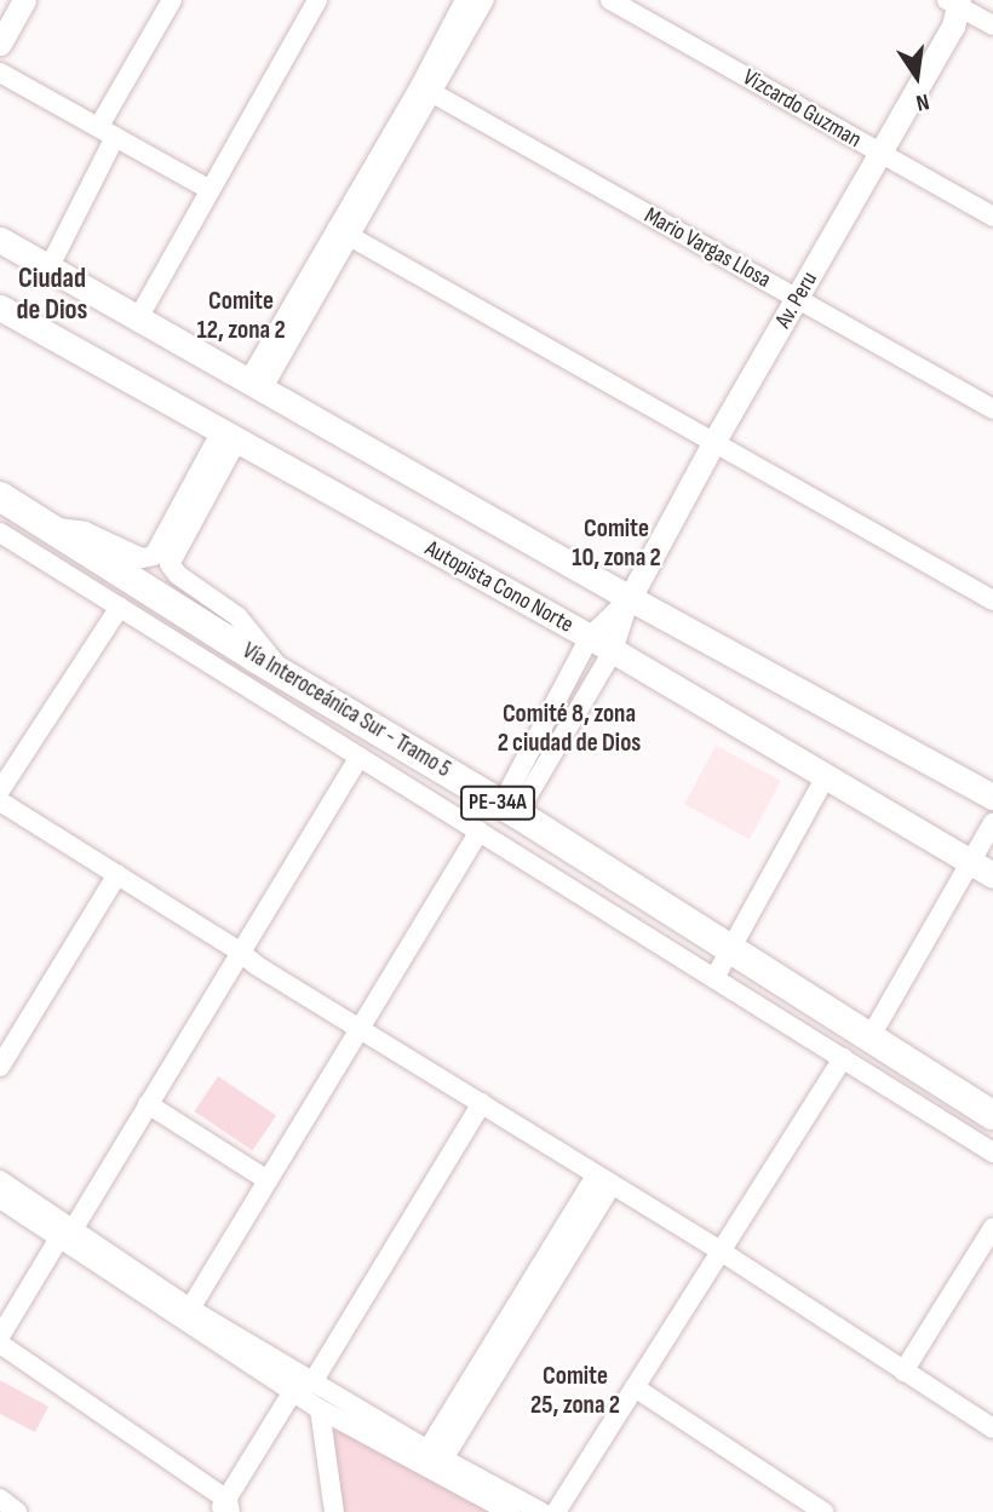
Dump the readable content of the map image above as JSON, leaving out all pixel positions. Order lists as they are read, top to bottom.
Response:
{
  "streets": {
    "highway": ["Vía Interoceánica Sur - Tramo 5", "PE-34A"],
    "main road": ["Autopista Cono Norte"],
    "street": ["Vizcardo Guzman", "Mario Vargas Llosa", "Av. Peru"]
  },
  "crossings": [
    ["Vizcardo Guzman", "Av. Peru"],
    ["Mario Vargas Llosa", "Av. Peru"]
  ],
  "districts": [
    "Ciudad de Dios",
    "Comite 12, zona 2",
    "Comite 10, zona 2",
    "Comité 8, zona 2 ciudad de Dios",
    "Comite 25, zona 2"
  ],
  "north": "bottom"
}
